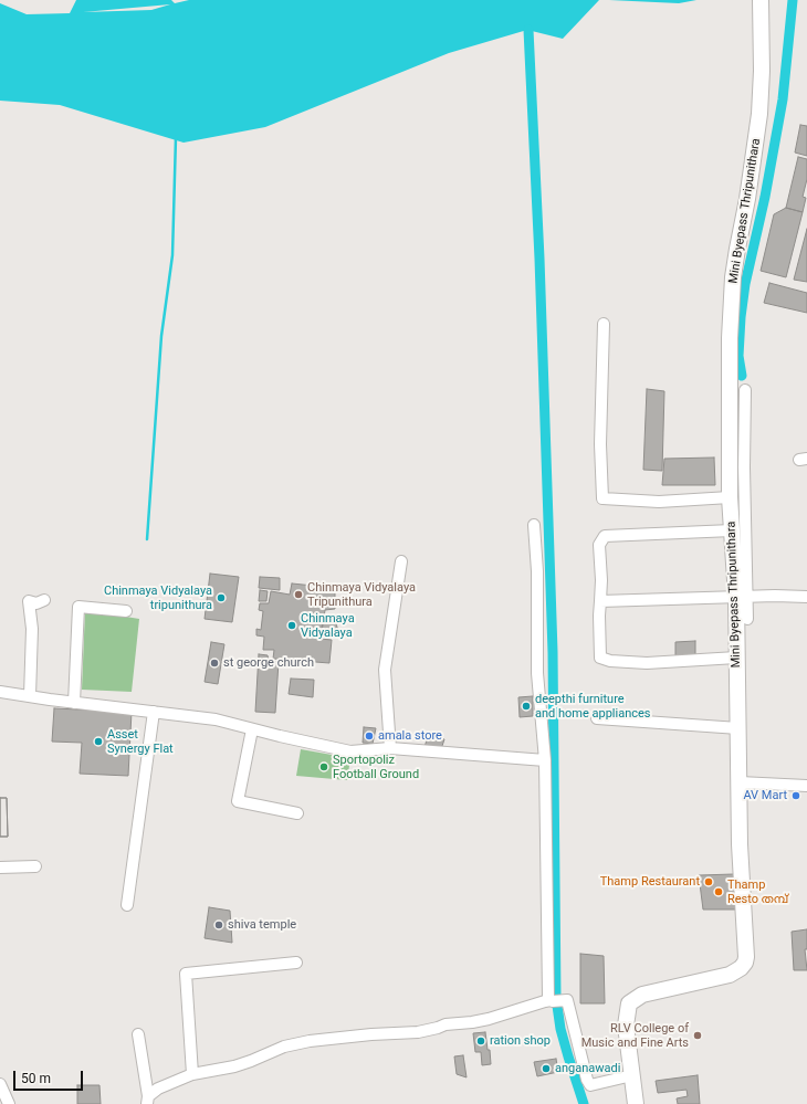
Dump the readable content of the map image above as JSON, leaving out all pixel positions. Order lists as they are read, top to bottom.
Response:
{
  "streets": {
    "main road": ["Mini Byepass Thripunithara"]
  },
  "places": [
    "Chinmaya Vidyalaya Tripunithura",
    "Chinmaya Vidyalaya tripunithura",
    "Chinmaya Vidyalaya",
    "st george church",
    "deepthi furniture and home appliances",
    "amala store",
    "Asset Synergy Flat",
    "Sportopoliz Football Ground",
    "AV Mart",
    "Thamp Restaurant",
    "Thamp Resto തമ്പ്",
    "shiva temple",
    "RLV College of Music and Fine Arts",
    "ration shop",
    "anganawadi"
  ],
  "scale_bar": "50 m"
}
